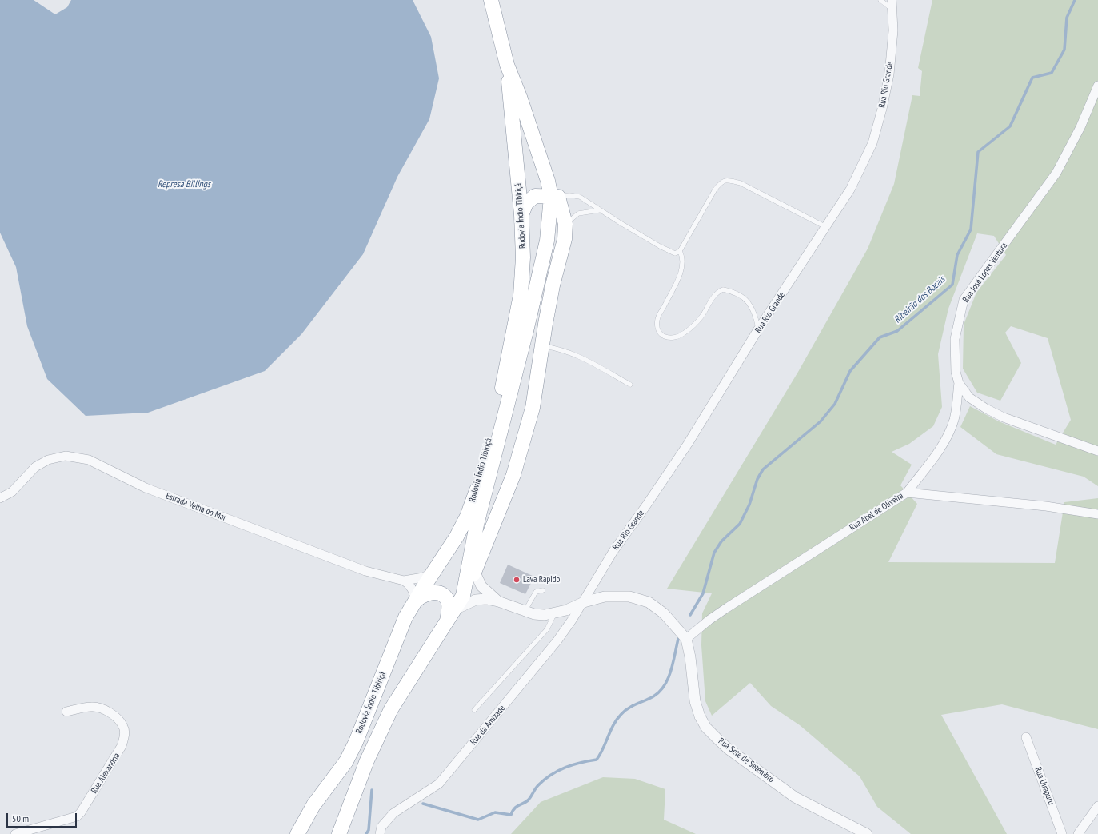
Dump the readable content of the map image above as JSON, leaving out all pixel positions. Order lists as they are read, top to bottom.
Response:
{
  "streets": {
    "highway": ["Rodovia Índio Tibiriçá"],
    "street": [
      "Rua Rio Grande",
      "Rua José Lopes Ventura",
      "Estrada Velha do Mar",
      "Rua Abel de Oliveira",
      "Rua da Amizade",
      "Rua Sete de Setembro",
      "Rua Alexandria",
      "Rua Uirapuru"
    ]
  },
  "crossings": [
    ["Rua Rio Grande", "Rua da Amizade"],
    ["Rua Rio Grande", "Rua Sete de Setembro"],
    ["Rodovia Índio Tibiriçá", "Rua Sete de Setembro"],
    ["Rua Abel de Oliveira", "Rua Sete de Setembro"],
    ["Rua da Amizade", "Rua Sete de Setembro"]
  ],
  "water": ["Represa Billings", "Ribeirão dos Bocais"],
  "places": ["Lava Rapido"],
  "scale_bar": "50 m"
}
